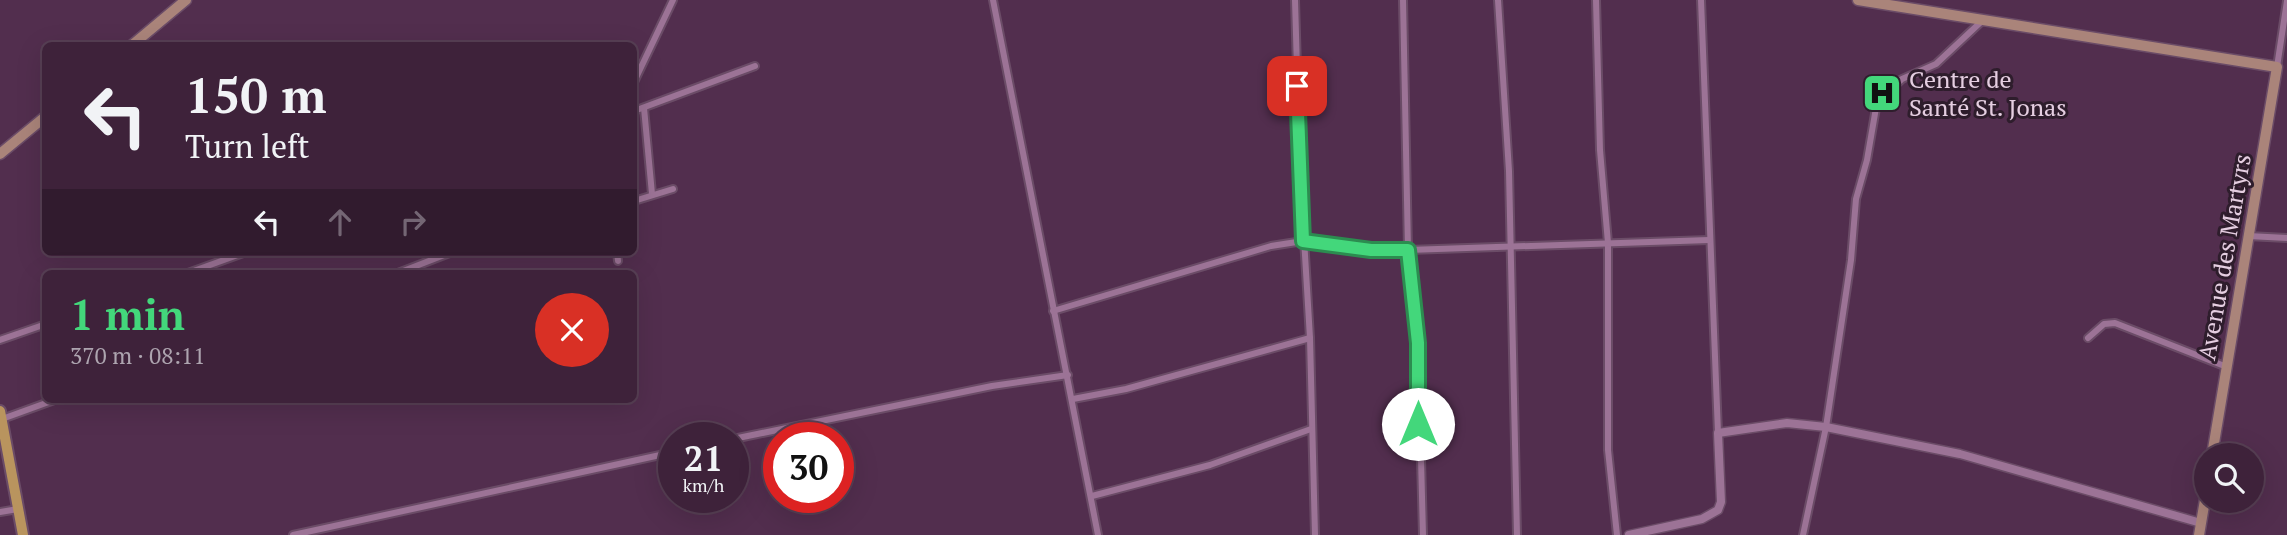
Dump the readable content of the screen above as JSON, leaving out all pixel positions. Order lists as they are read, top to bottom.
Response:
{
  "streets": {
    "main road": ["Avenue des Martyrs"]
  },
  "places": {
    "hospital": ["Centre de Santé St. Jonas"]
  },
  "page": {
    "turn": ["150 m", "Turn left"],
    "heading": ["1 min", "370 m · 08:11"],
    "speed": "21 km/h",
    "limit": "30"
  }
}
